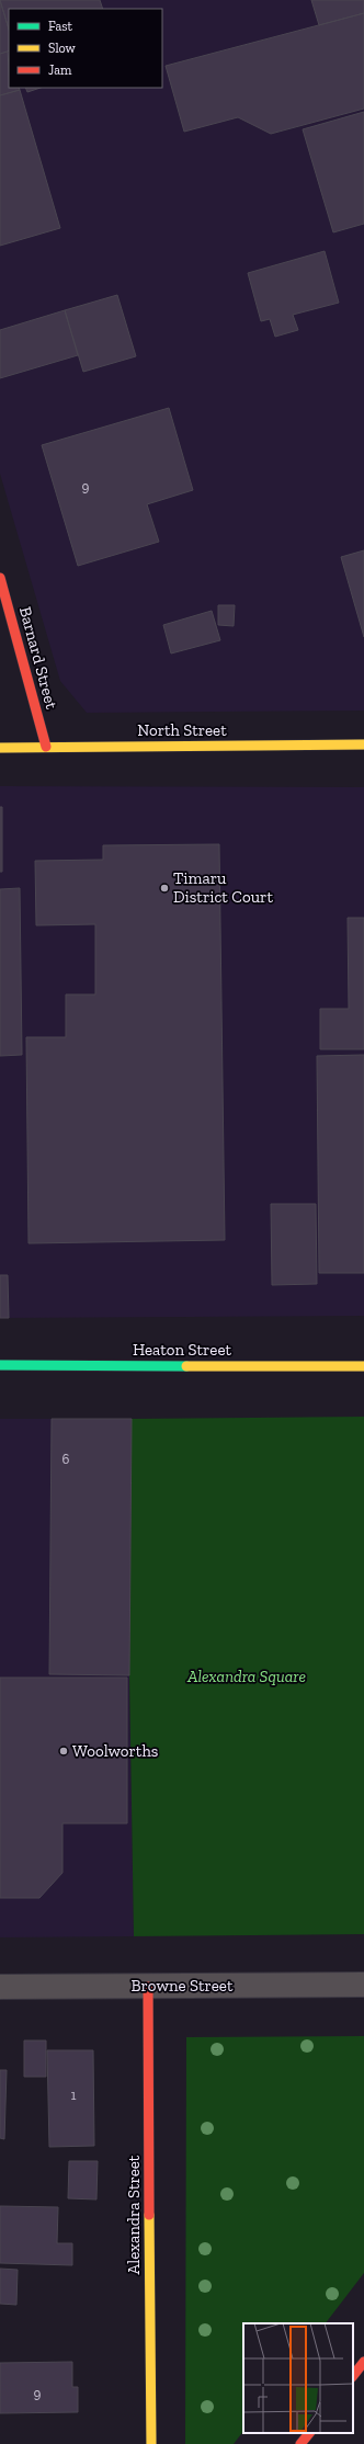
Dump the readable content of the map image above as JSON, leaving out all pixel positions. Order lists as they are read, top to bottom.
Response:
{
  "streets": {
    "street": [
      "Barnard Street",
      "North Street",
      "Heaton Street",
      "Browne Street",
      "Alexandra Street"
    ]
  },
  "crossings": [
    ["Barnard Street", "North Street"],
    ["Browne Street", "Alexandra Street"]
  ],
  "parks": ["Alexandra Square"],
  "places": ["Timaru District Court", "Woolworths"],
  "house_numbers": [
    "9",
    "6",
    "1",
    "9"
  ],
  "legend": ["Fast", "Slow", "Jam"]
}
